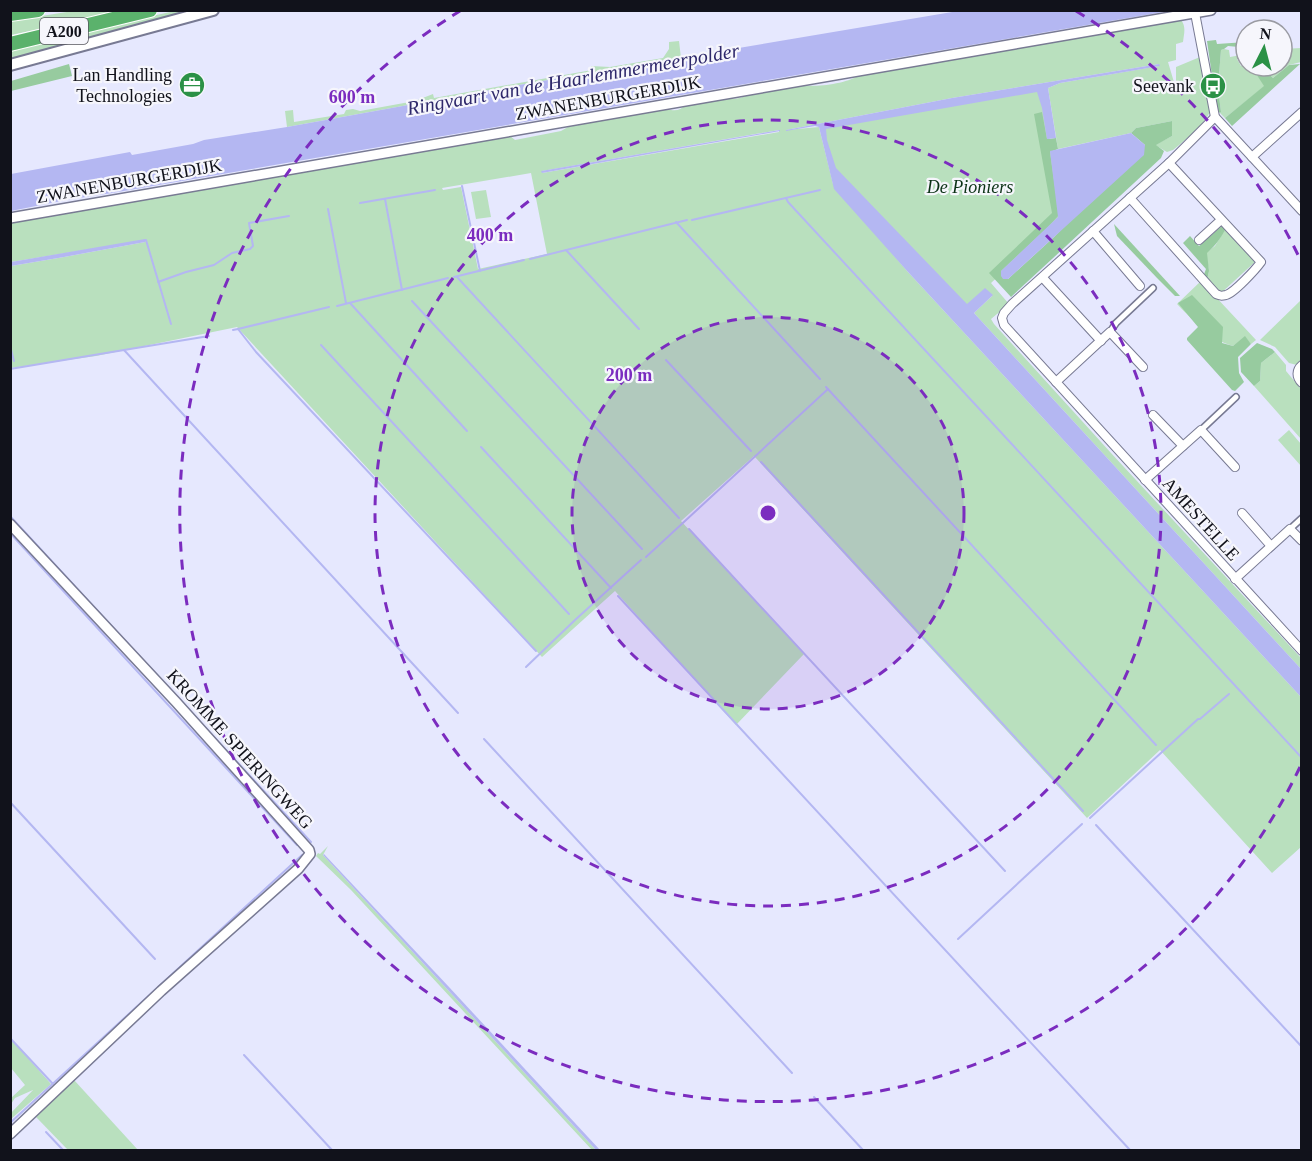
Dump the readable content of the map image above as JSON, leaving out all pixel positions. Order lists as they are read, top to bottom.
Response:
{
  "streets": {
    "highway": ["A200"],
    "street": ["ZWANENBURGERDIJK", "AMESTELLE", "KROMME SPIERINGWEG"]
  },
  "water": ["Ringvaart van de Haarlemmermeerpolder"],
  "parks": ["De Pioniers"],
  "places": {
    "office": ["Lan Handling Technologies"],
    "bus stop": ["Seevank"]
  },
  "north": "top",
  "rings": ["600 m", "400 m", "200 m"]
}
